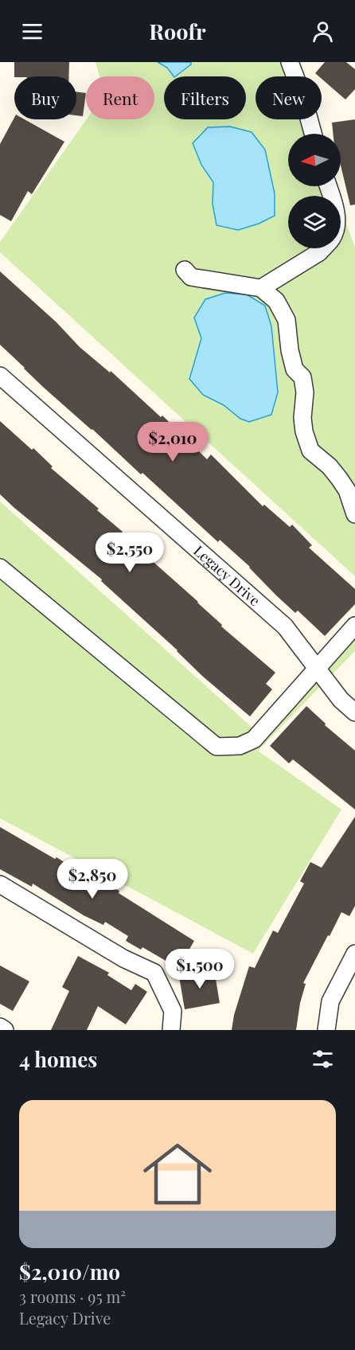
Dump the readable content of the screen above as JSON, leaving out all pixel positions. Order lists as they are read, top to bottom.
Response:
{
  "streets": {
    "street": ["Legacy Drive"]
  },
  "north": "left",
  "page": {
    "header": "Roofr",
    "chip": [
      "Buy",
      "Rent",
      "Filters",
      "New"
    ],
    "price": [
      "$2,010",
      "$2,550",
      "$2,850",
      "$1,500"
    ],
    "heading": "4 homes",
    "list": [
      {
        "name": "$2,010/mo",
        "note": "3 rooms · 95 m² · Legacy Drive"
      }
    ]
  }
}
